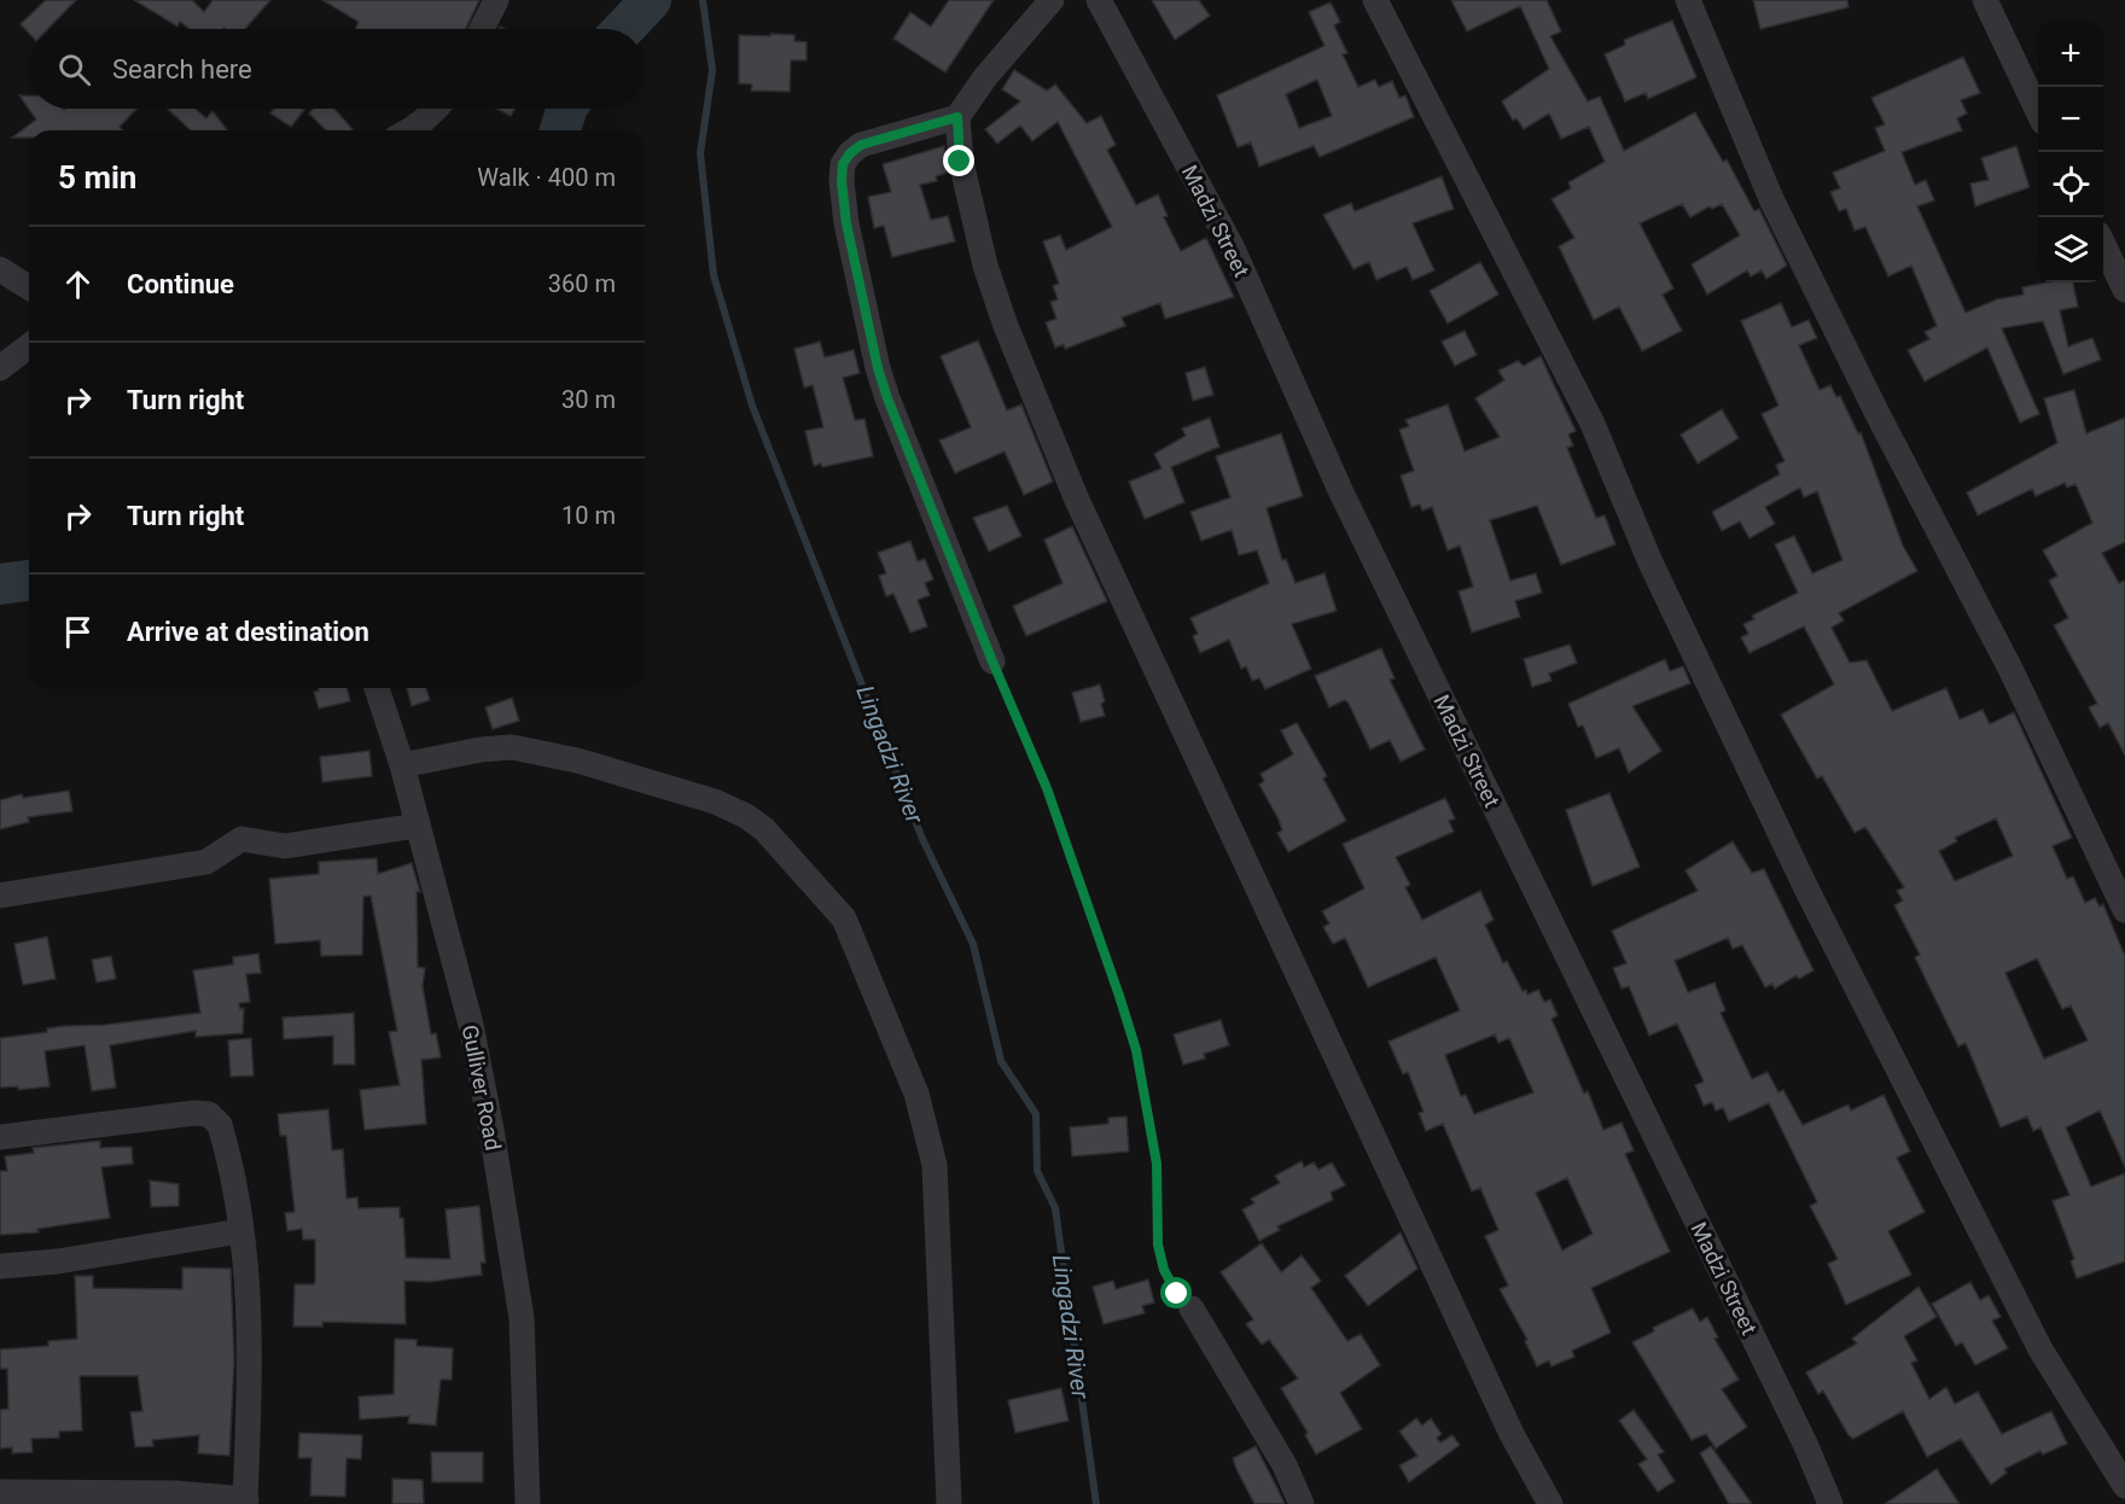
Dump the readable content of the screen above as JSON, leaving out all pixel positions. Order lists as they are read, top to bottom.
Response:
{
  "streets": {
    "street": ["Madzi Street", "Gulliver Road"]
  },
  "water": ["Lingadzi River"],
  "page": {
    "map_buttons": ["+", "−"],
    "search": "Search here",
    "heading": ["5 min", "Walk · 400 m"],
    "list": [
      ["Continue", "360 m"],
      ["Turn right", "30 m"],
      ["Turn right", "10 m"],
      "Arrive at destination"
    ]
  }
}
